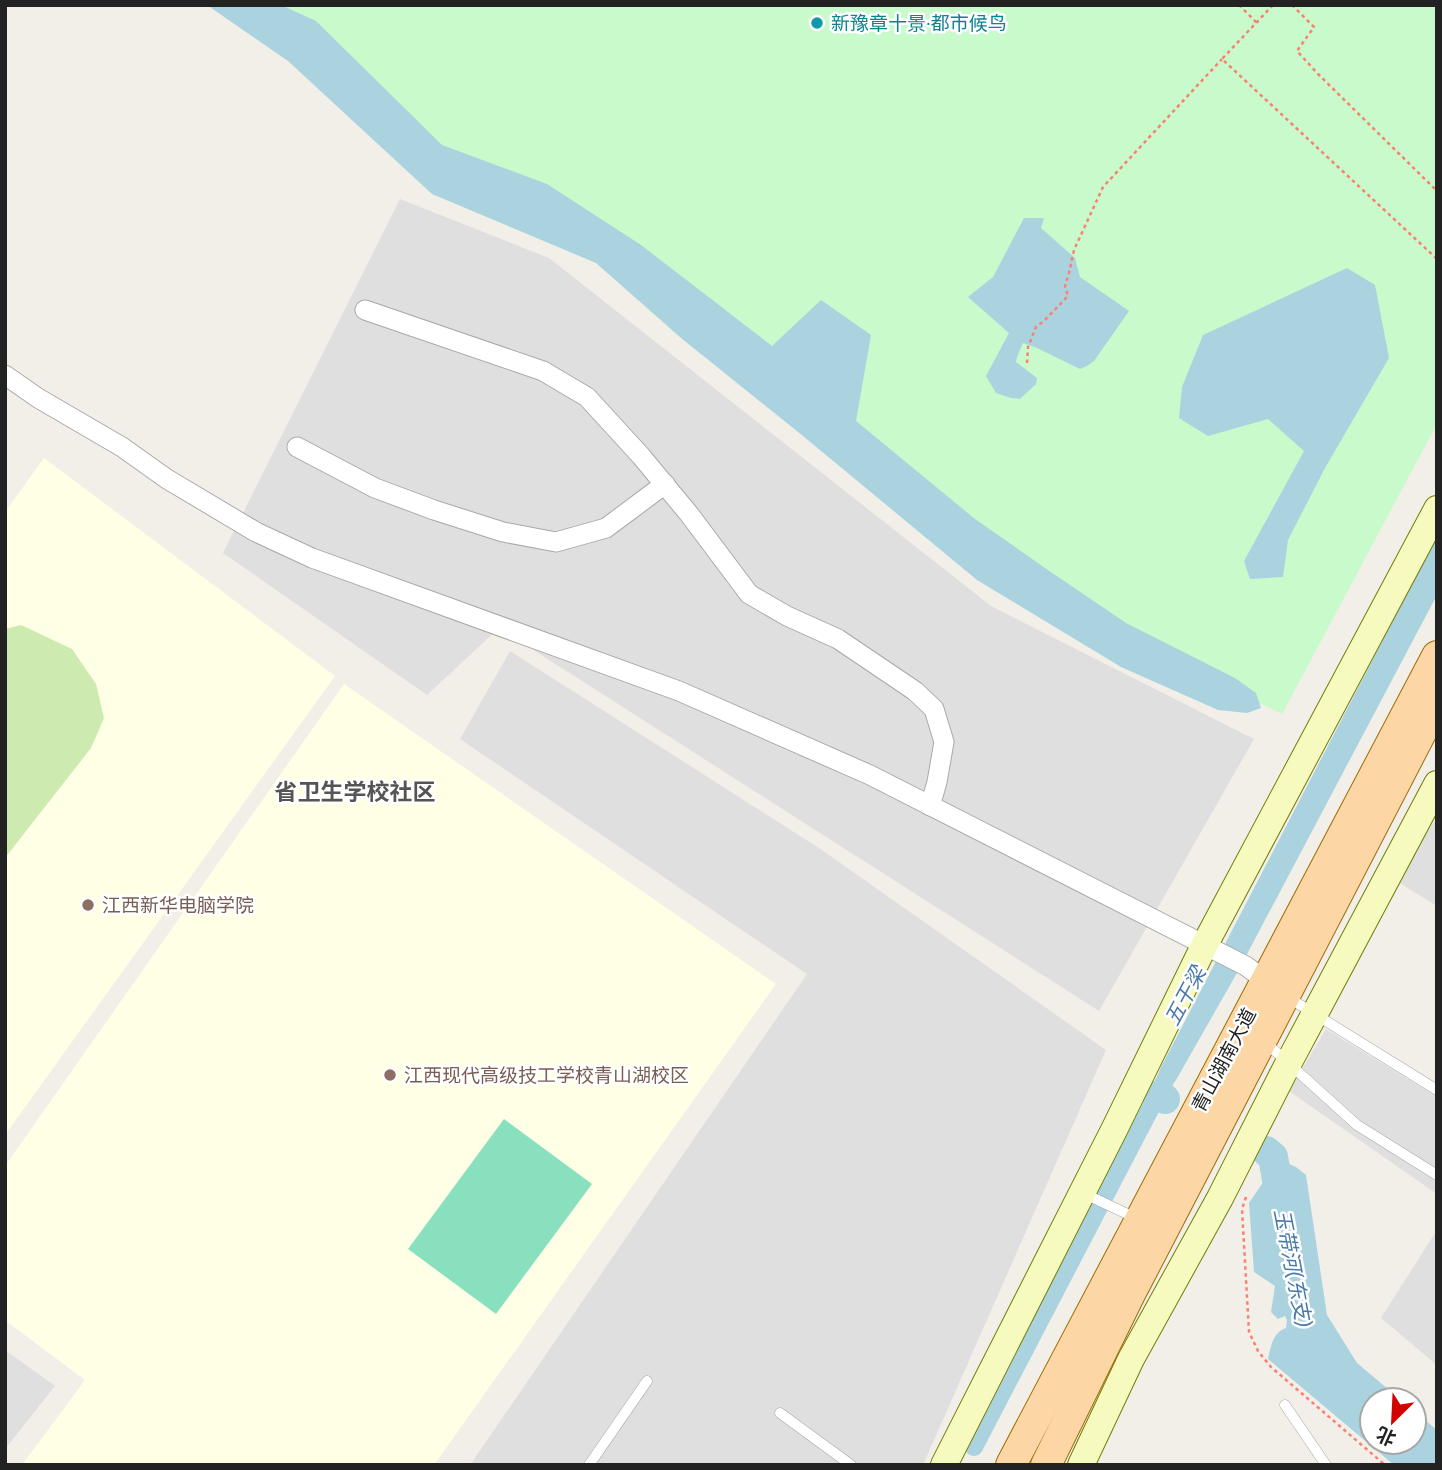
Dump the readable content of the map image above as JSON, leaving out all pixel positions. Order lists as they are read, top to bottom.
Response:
{
  "streets": {
    "main road": ["青山湖南大道"]
  },
  "districts": ["省卫生学校社区"],
  "water": ["五干梁", "玉带河(东支)"],
  "places": ["新豫章十景·都市候鸟", "江西新华电脑学院", "江西现代高级技工学校青山湖校区"],
  "north": "bottom left"
}
